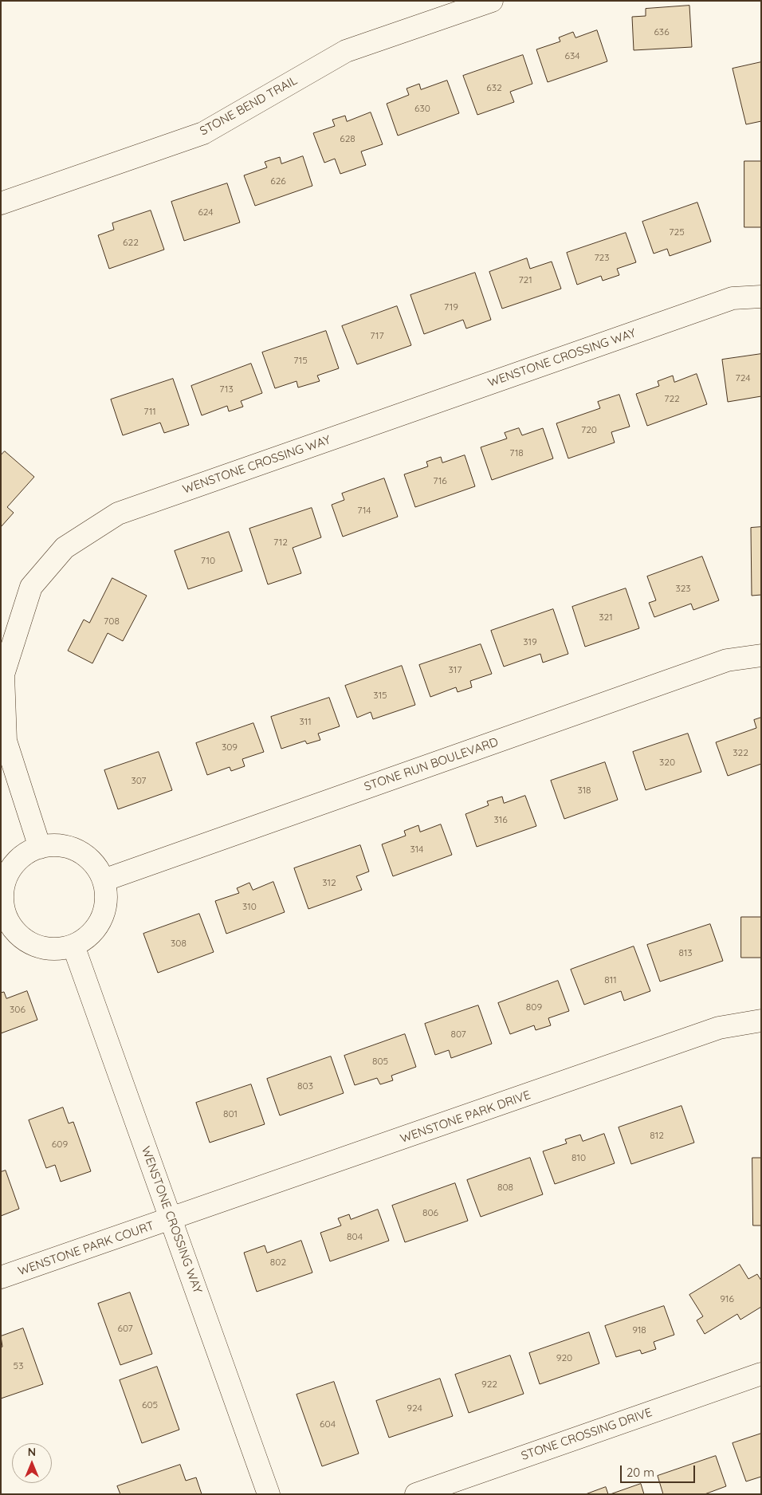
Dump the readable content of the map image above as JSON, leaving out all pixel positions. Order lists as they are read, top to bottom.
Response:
{
  "streets": {
    "street": [
      "STONE BEND TRAIL",
      "WENSTONE CROSSING WAY",
      "STONE RUN BOULEVARD",
      "WENSTONE PARK DRIVE",
      "WENSTONE PARK COURT",
      "STONE CROSSING DRIVE"
    ]
  },
  "crossings": [
    ["WENSTONE CROSSING WAY", "STONE RUN BOULEVARD"],
    ["WENSTONE CROSSING WAY", "WENSTONE PARK DRIVE"],
    ["WENSTONE CROSSING WAY", "WENSTONE PARK COURT"],
    ["WENSTONE PARK DRIVE", "WENSTONE PARK COURT"]
  ],
  "house_numbers": [
    "636",
    "634",
    "632",
    "630",
    "628",
    "626",
    "624",
    "725",
    "622",
    "723",
    "721",
    "719",
    "717",
    "715",
    "724",
    "713",
    "722",
    "711",
    "720",
    "718",
    "716",
    "714",
    "712",
    "710",
    "323",
    "321",
    "708",
    "319",
    "317",
    "315",
    "311",
    "309",
    "322",
    "320",
    "307",
    "318",
    "316",
    "314",
    "312",
    "310",
    "308",
    "813",
    "811",
    "809",
    "306",
    "807",
    "805",
    "803",
    "801",
    "812",
    "609",
    "810",
    "808",
    "806",
    "804",
    "802",
    "916",
    "607",
    "918",
    "920",
    "53",
    "922",
    "605",
    "924",
    "604"
  ],
  "scale_bar": "20 m",
  "north": "top"
}
